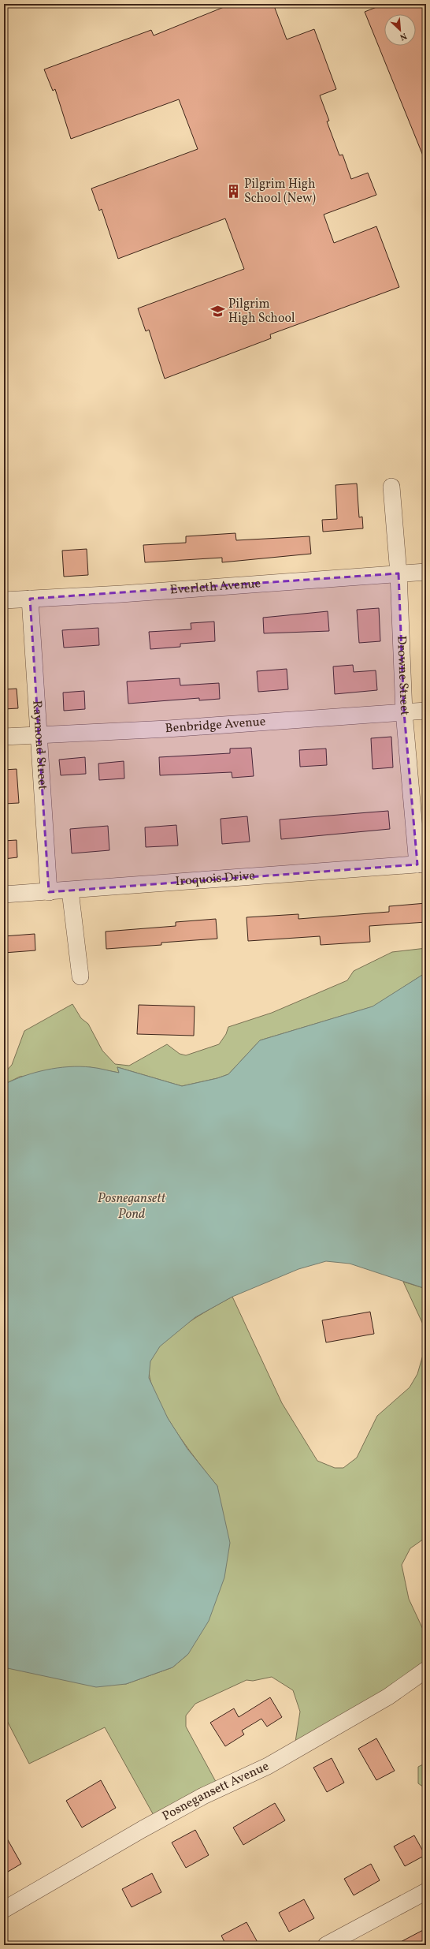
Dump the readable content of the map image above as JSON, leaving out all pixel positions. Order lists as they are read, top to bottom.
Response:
{
  "streets": {
    "street": [
      "Everleth Avenue",
      "Drowne Street",
      "Benbridge Avenue",
      "Raymond Street",
      "Iroquois Drive",
      "Posnegansett Avenue"
    ]
  },
  "crossings": [
    ["Everleth Avenue", "Drowne Street"],
    ["Everleth Avenue", "Raymond Street"],
    ["Drowne Street", "Benbridge Avenue"],
    ["Drowne Street", "Iroquois Drive"],
    ["Benbridge Avenue", "Raymond Street"],
    ["Raymond Street", "Iroquois Drive"]
  ],
  "water": ["Posnegansett Pond"],
  "places": {
    "building": ["Pilgrim High School (New)"],
    "school or university": ["Pilgrim High School"]
  },
  "north": "bottom right"
}
